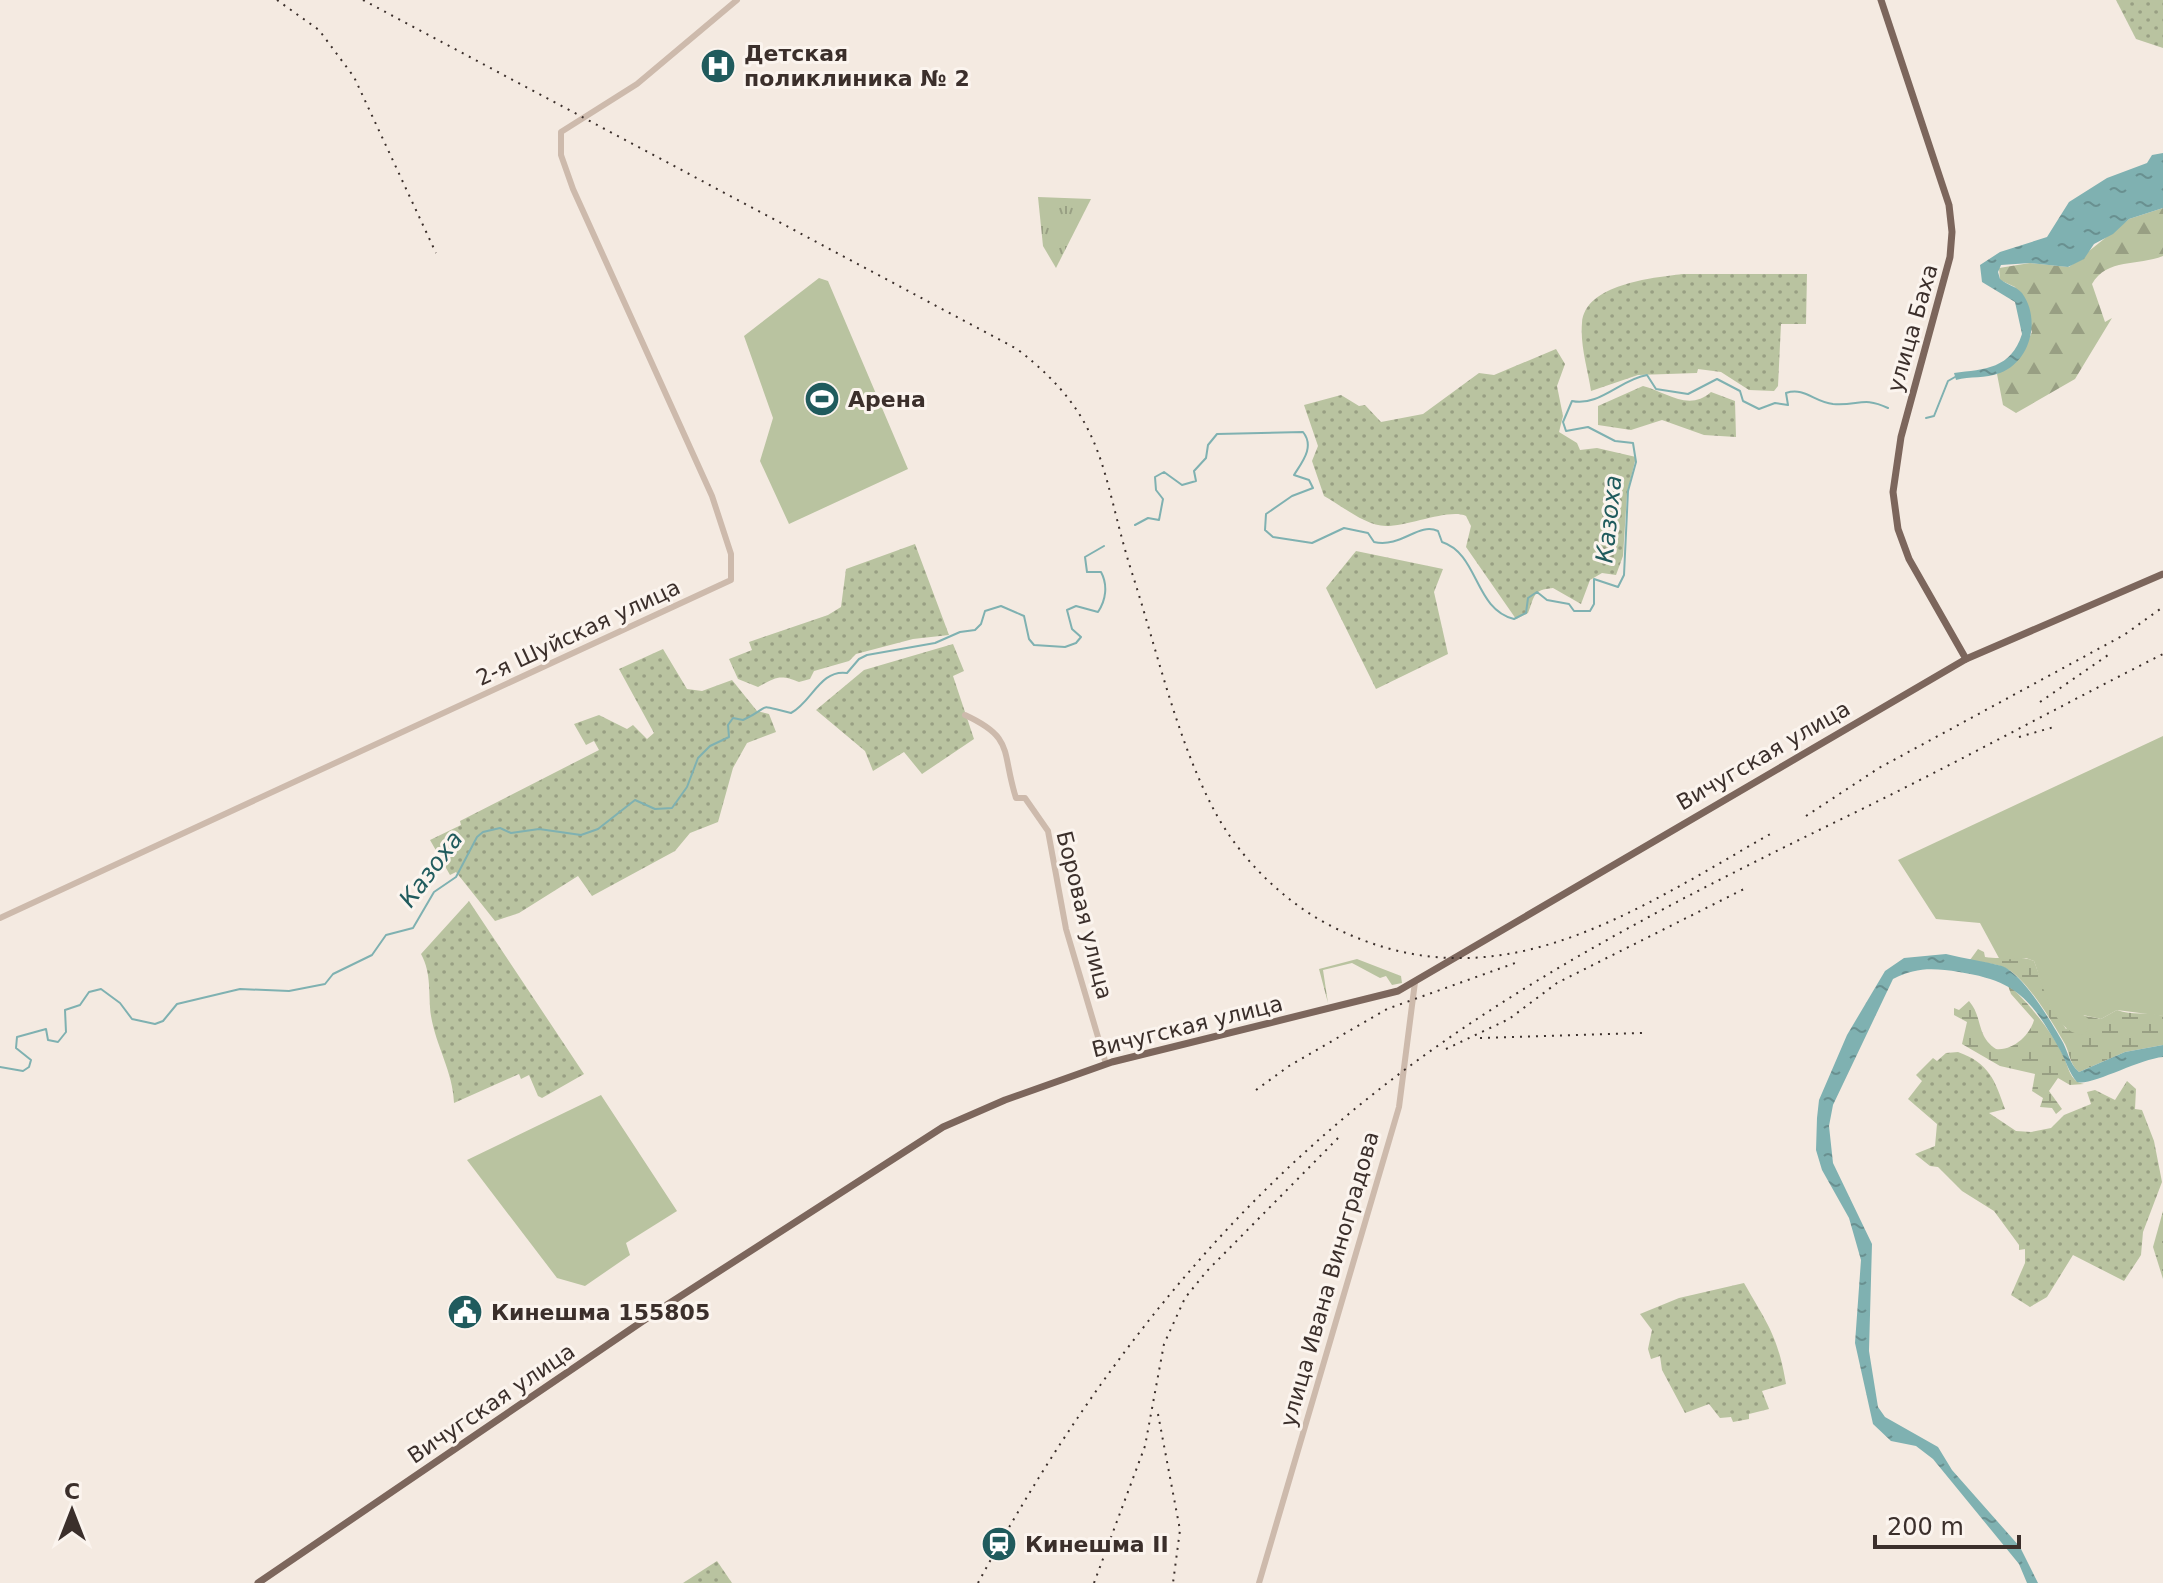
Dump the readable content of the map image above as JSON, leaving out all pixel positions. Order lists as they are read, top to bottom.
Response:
{
  "streets": {
    "main road": ["улица Баха", "Вичугская улица"],
    "street": ["2-я Шуйская улица", "Боровая улица", "улица Ивана Виноградова"]
  },
  "crossings": [
    ["улица Баха", "Вичугская улица"],
    ["Вичугская улица", "Боровая улица"],
    ["Вичугская улица", "улица Ивана Виноградова"]
  ],
  "water": ["Казоха"],
  "places": {
    "hospital": ["Детская поликлиника № 2"],
    "sports": ["Арена"],
    "public building": ["Кинешма 155805"],
    "station": ["Кинешма II"]
  },
  "scale_bar": "200 m",
  "north": "top"
}
